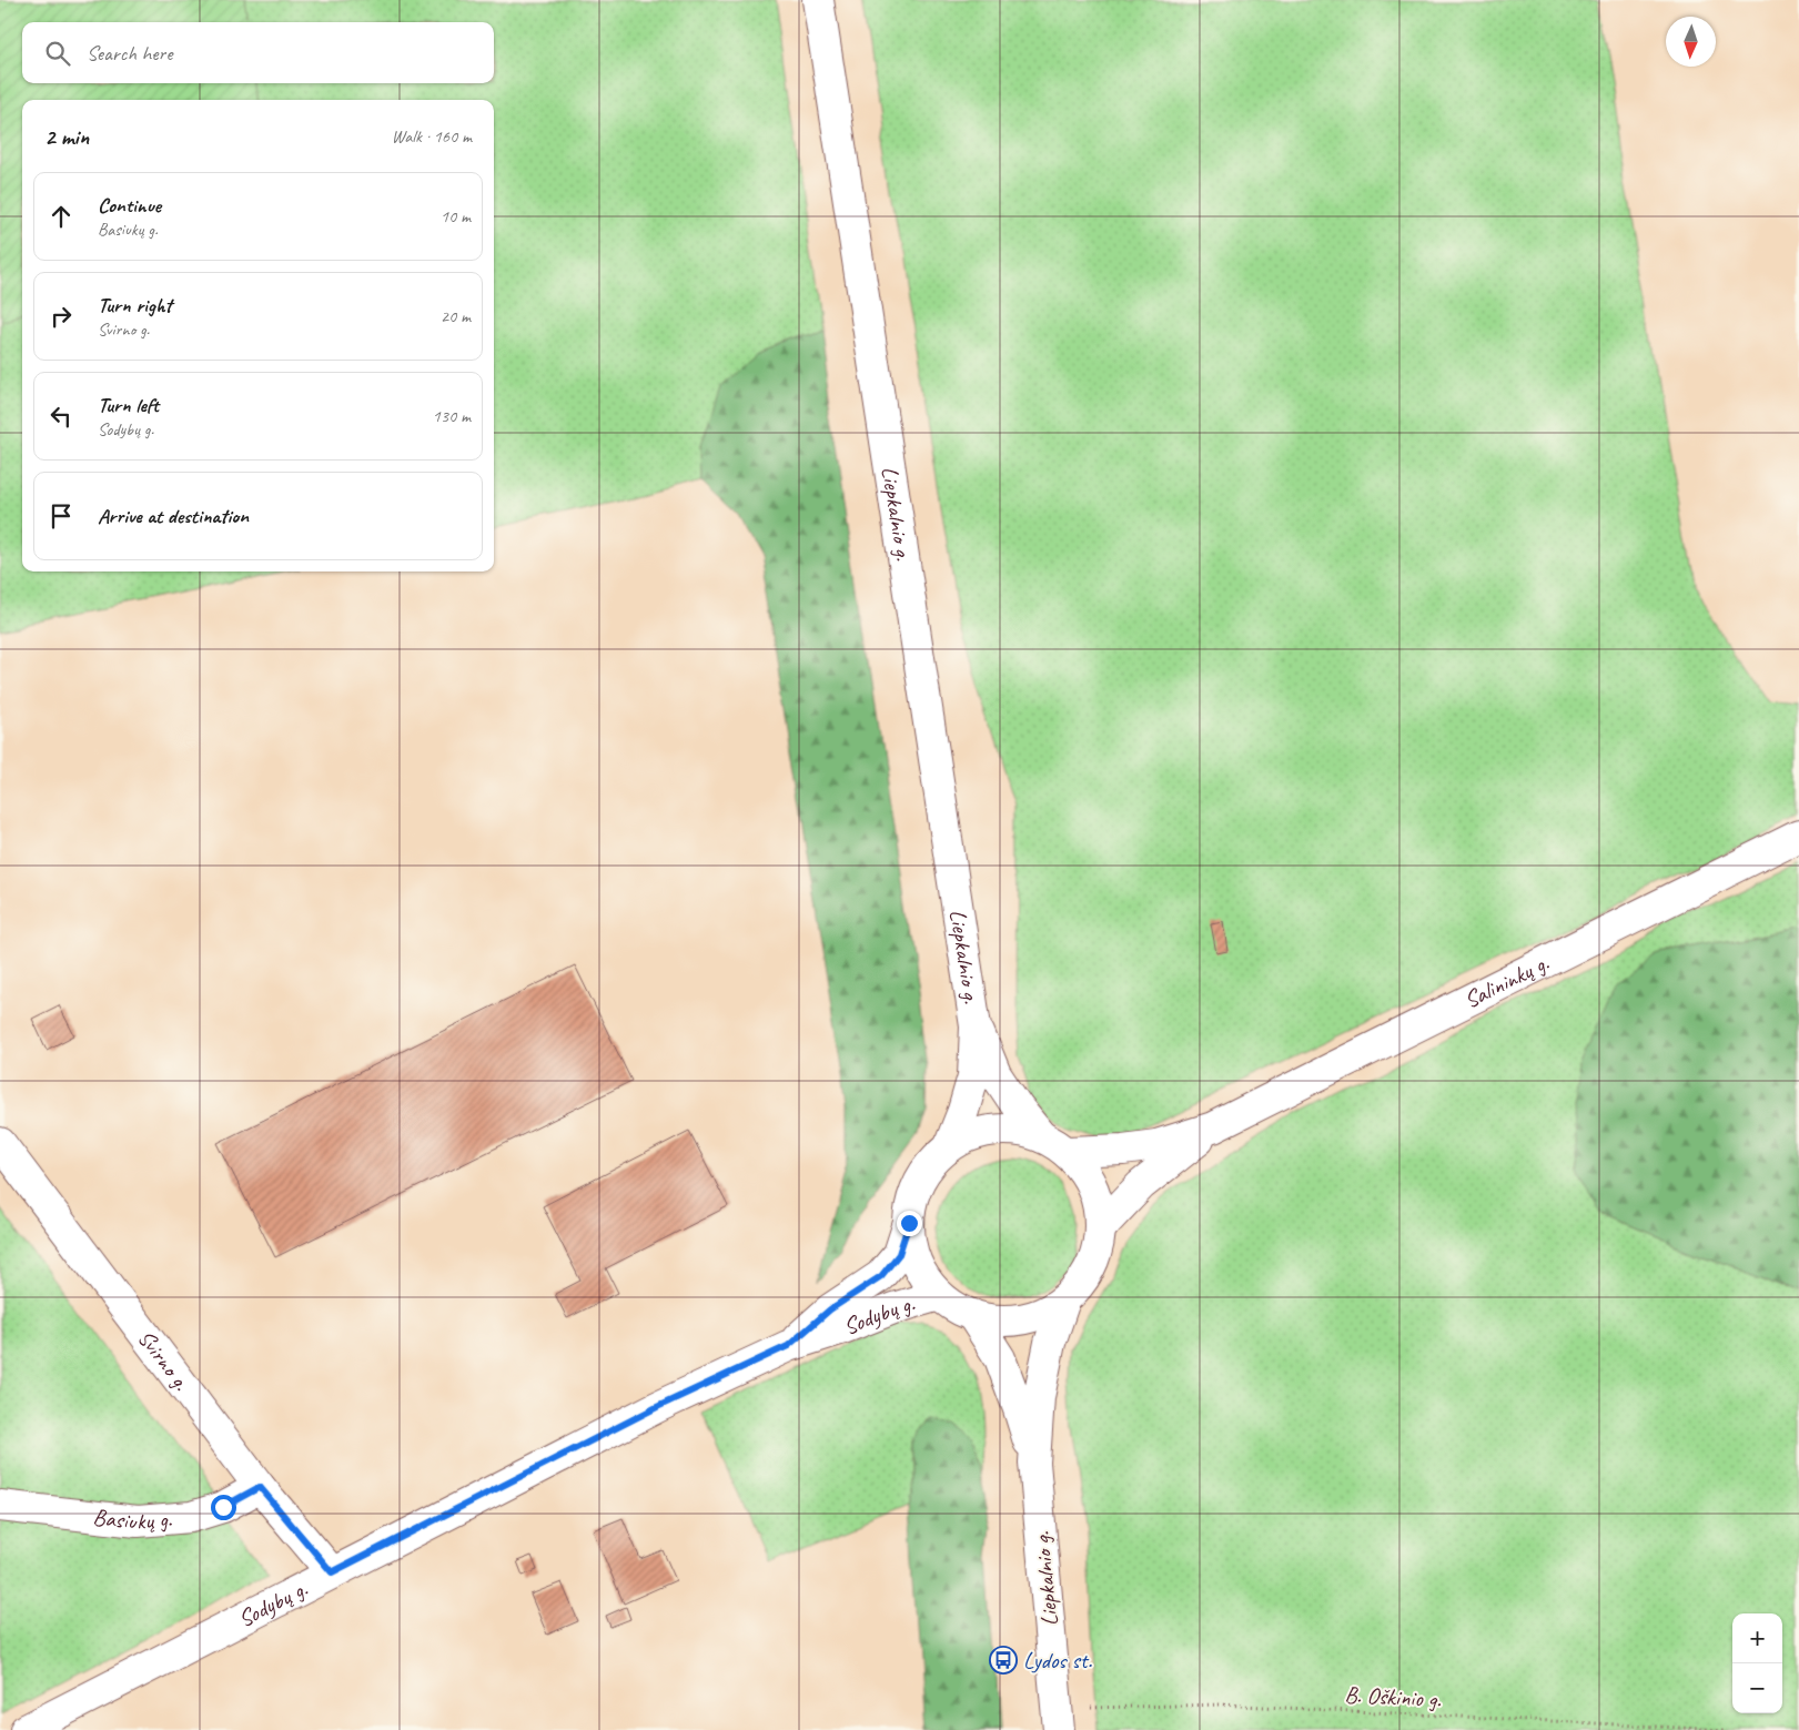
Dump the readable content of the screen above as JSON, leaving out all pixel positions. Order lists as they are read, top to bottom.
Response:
{
  "streets": {
    "main road": [
      "Liepkalnio g.",
      "Salininkų g.",
      "Sodybų g.",
      "Svirno g.",
      "Basiukų g."
    ],
    "path": ["B. Oškinio g."]
  },
  "crossings": [
    ["Liepkalnio g.", "B. Oškinio g."],
    ["Salininkų g.", "Sodybų g."],
    ["Sodybų g.", "Svirno g."],
    ["Svirno g.", "Basiukų g."]
  ],
  "places": {
    "bus stop": ["Lydos st."]
  },
  "north": "bottom",
  "page": {
    "search": "Search here",
    "heading": ["2 min", "Walk · 160 m"],
    "list": [
      ["Continue", "Basiukų g.", "10 m"],
      ["Turn right", "Svirno g.", "20 m"],
      ["Turn left", "Sodybų g.", "130 m"],
      "Arrive at destination"
    ],
    "map_buttons": ["+", "−"]
  }
}
